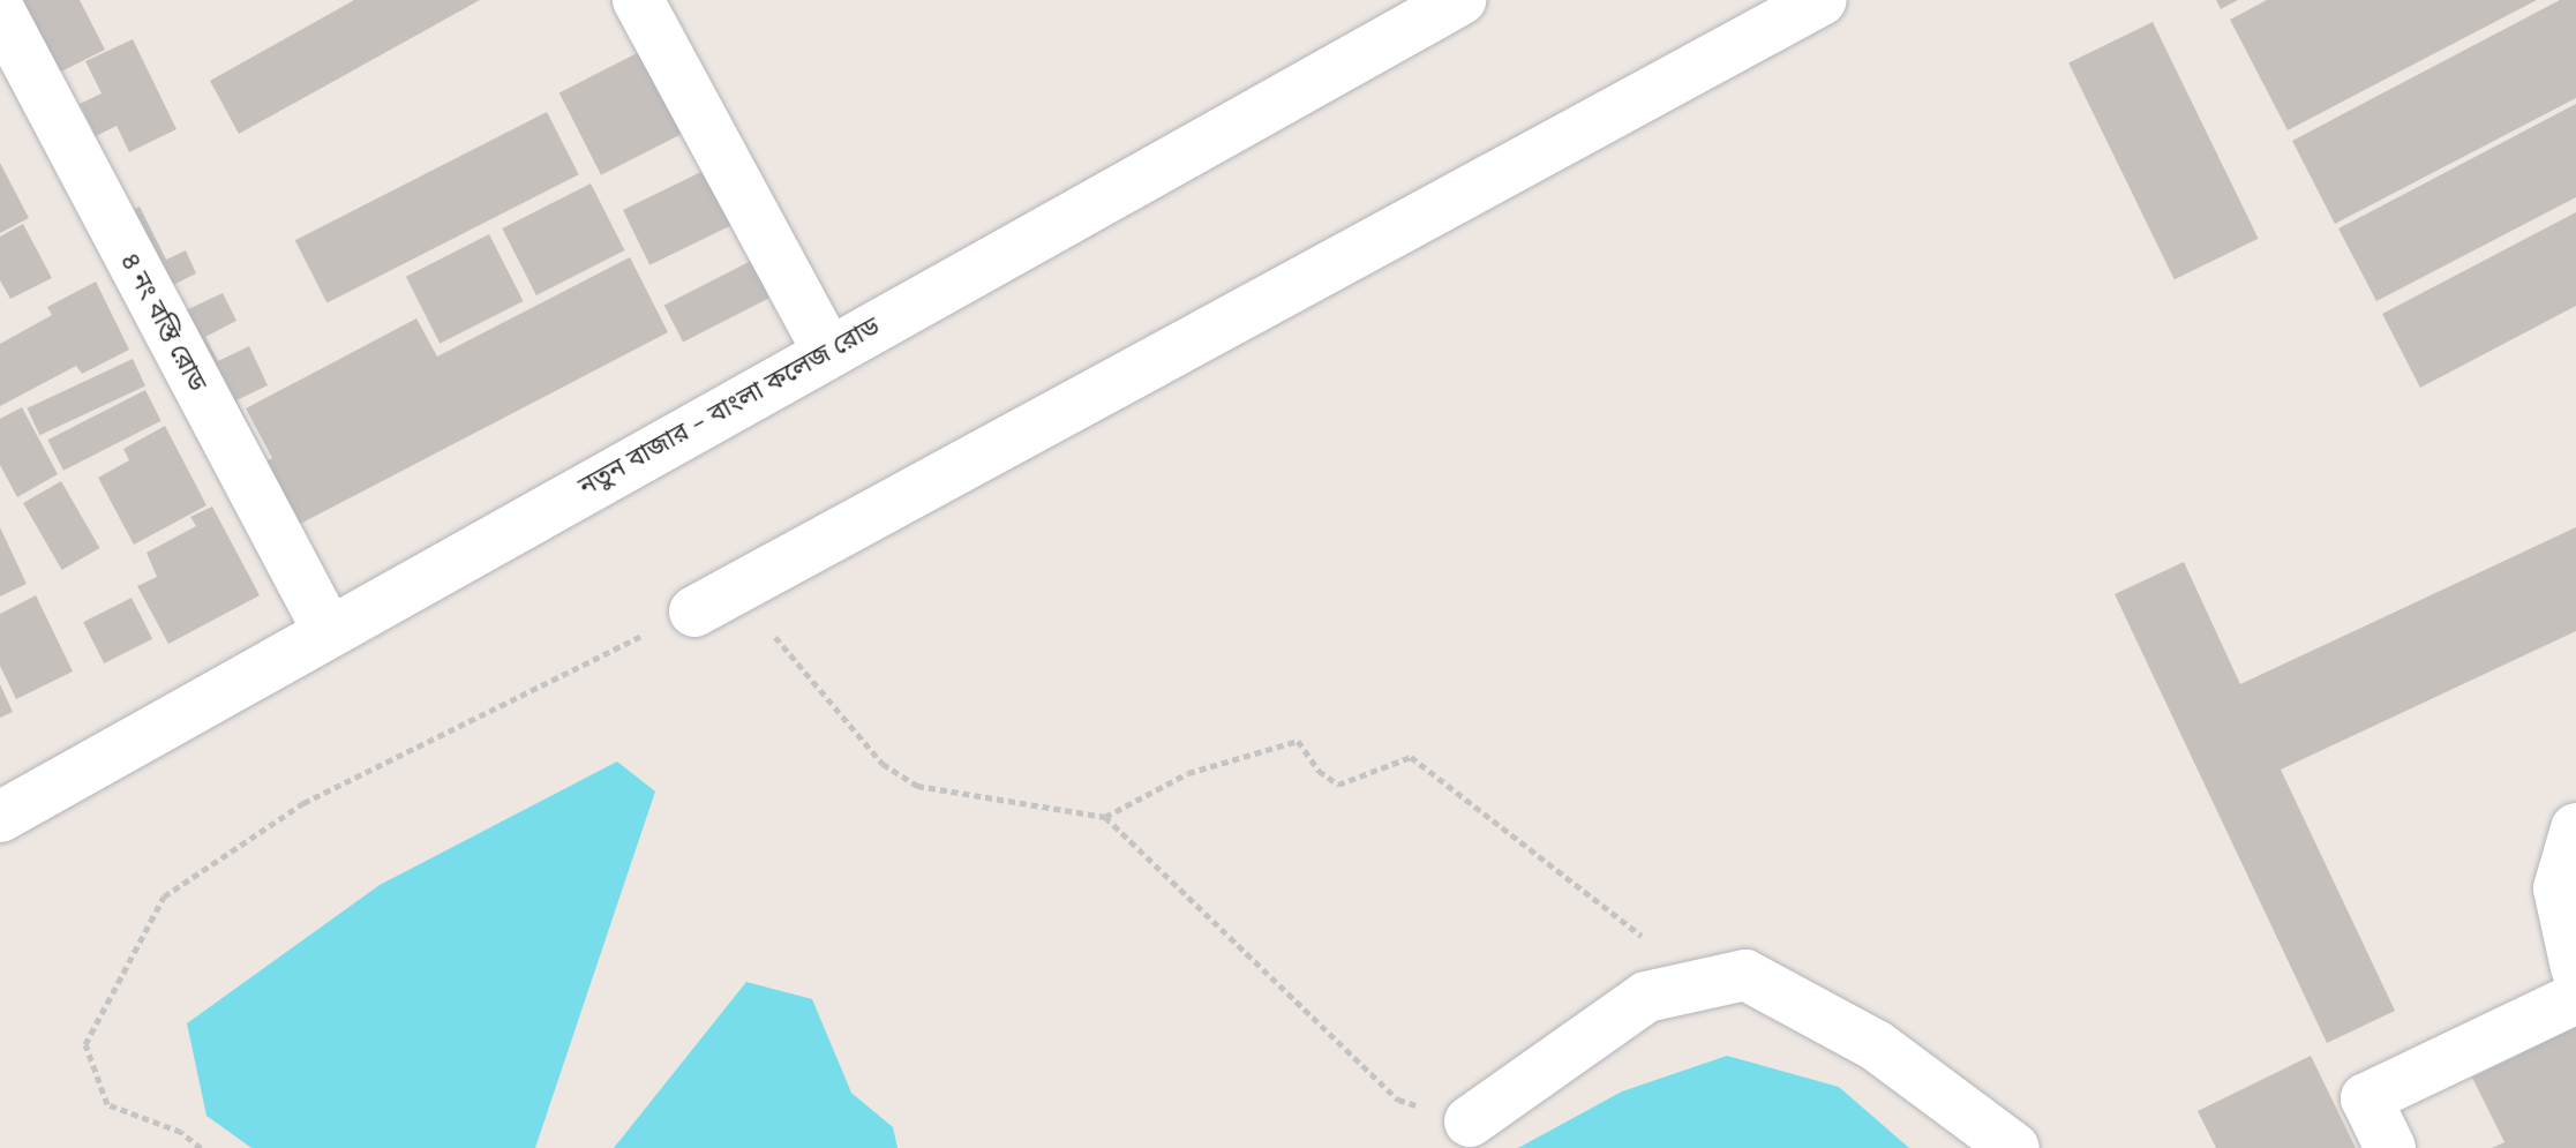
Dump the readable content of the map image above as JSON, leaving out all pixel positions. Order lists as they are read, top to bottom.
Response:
{
  "streets": {
    "street": ["৪ নং বস্তি রোড", "নতুন বাজার - বাংলা কলেজ রোড"]
  },
  "crossings": [
    ["৪ নং বস্তি রোড", "নতুন বাজার - বাংলা কলেজ রোড"]
  ]
}
